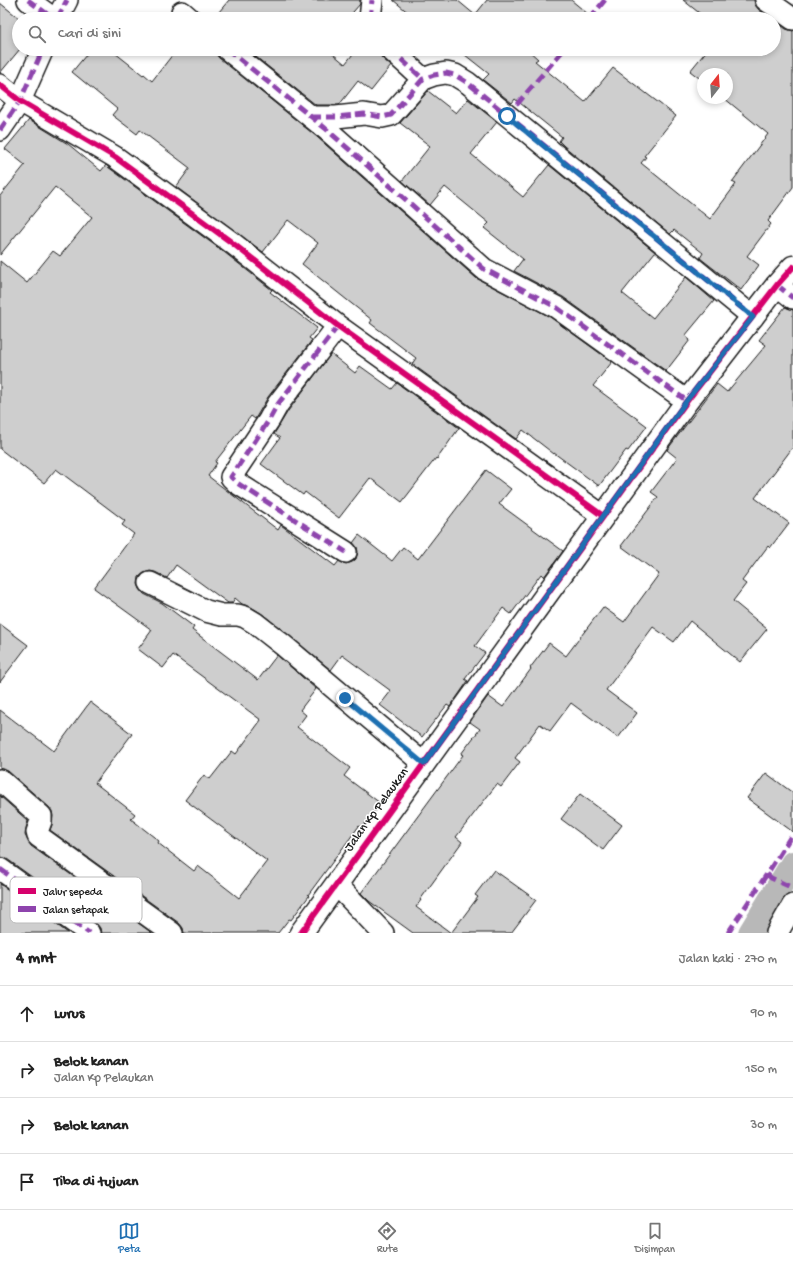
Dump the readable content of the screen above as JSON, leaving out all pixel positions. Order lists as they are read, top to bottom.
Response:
{
  "streets": {
    "street": ["Jalan Kp Pelaukan"]
  },
  "legend": ["Jalur sepeda", "Jalan setapak"],
  "north": "top",
  "page": {
    "search": "Cari di sini",
    "heading": ["4 mnt", "Jalan kaki · 270 m"],
    "list": [
      ["Lurus", "90 m"],
      ["Belok kanan", "Jalan Kp Pelaukan", "150 m"],
      ["Belok kanan", "30 m"],
      "Tiba di tujuan"
    ],
    "nav": ["Peta", "Rute", "Disimpan"]
  }
}
